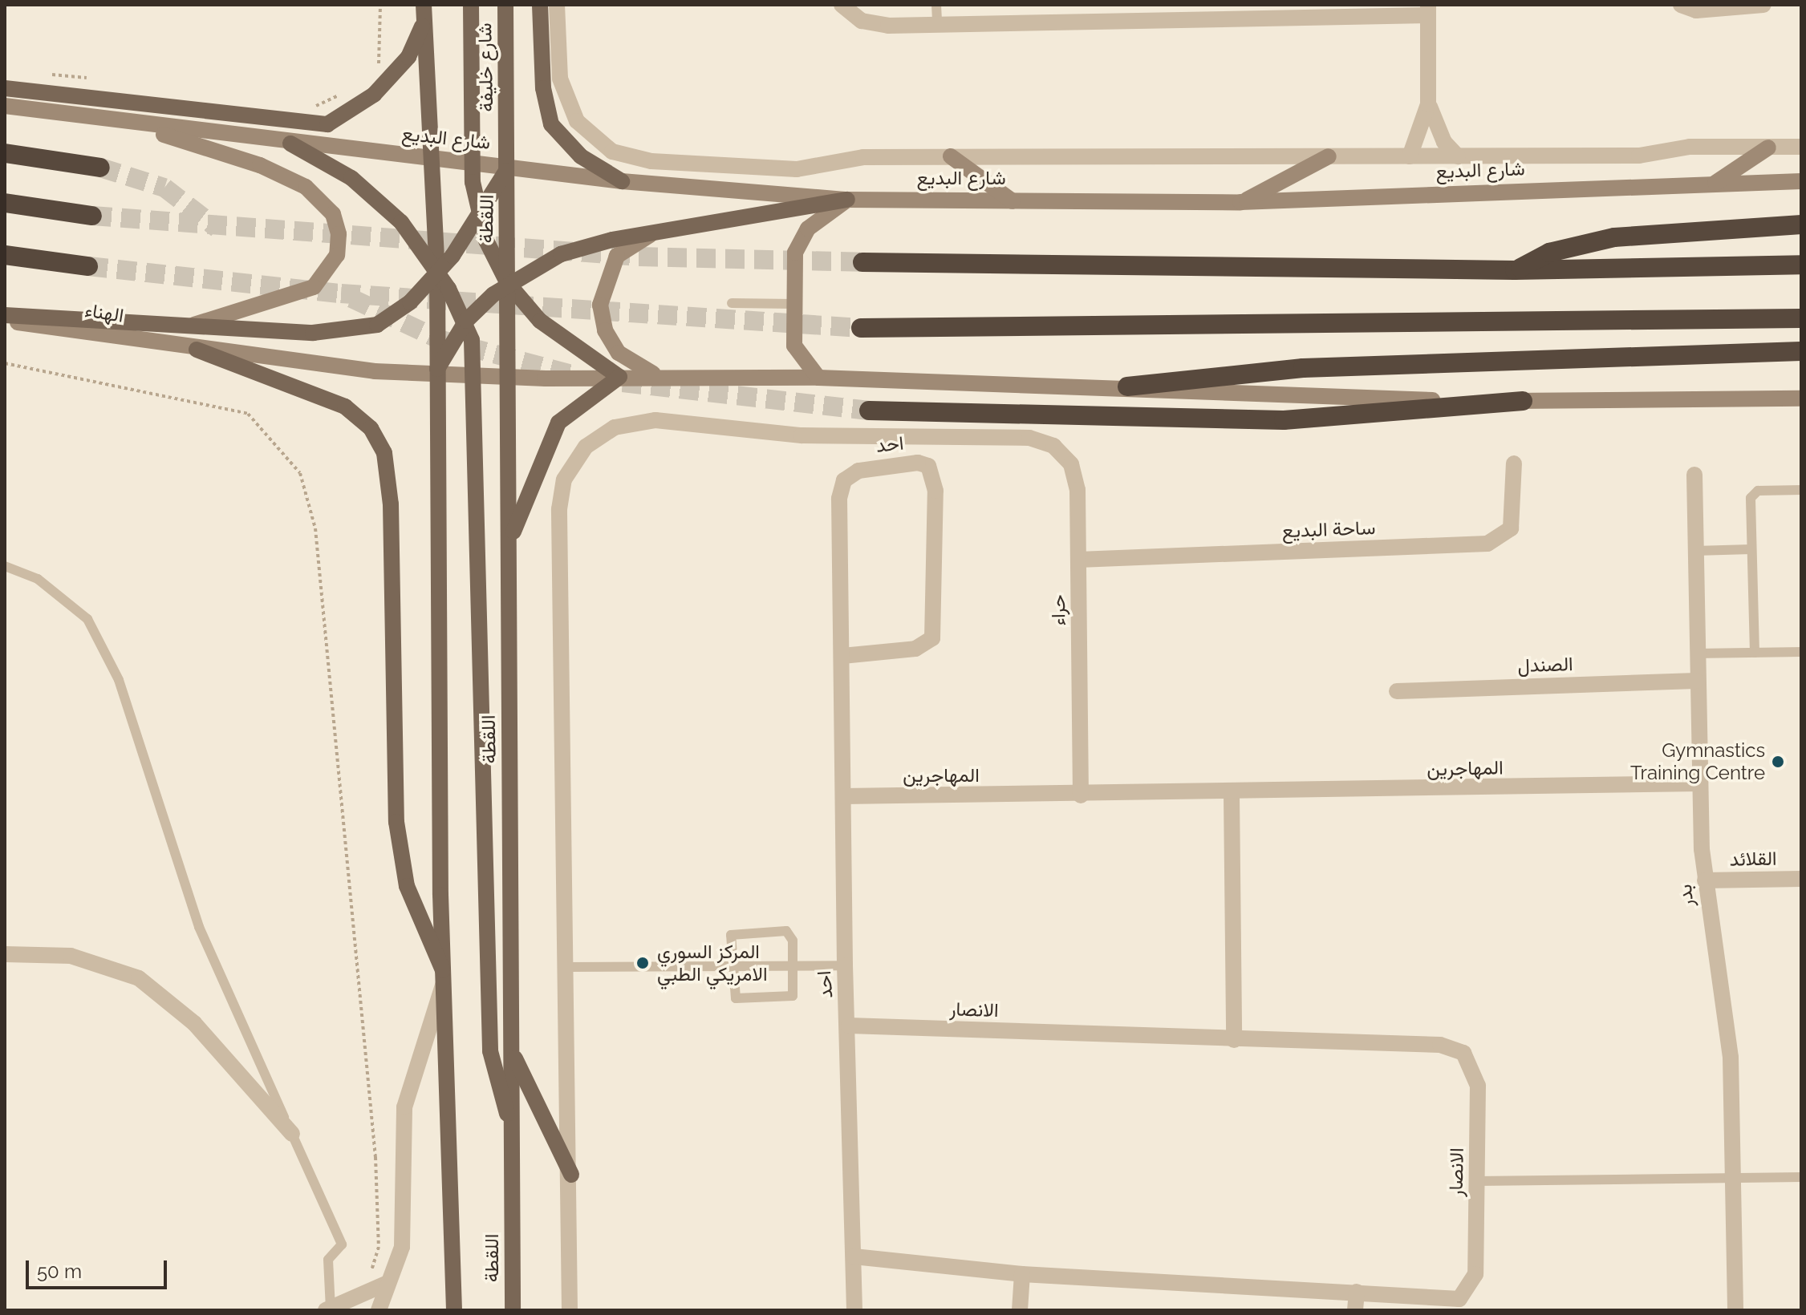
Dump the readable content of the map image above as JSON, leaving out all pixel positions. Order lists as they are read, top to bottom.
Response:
{
  "streets": {
    "main road": [
      "شارع خليفة",
      "شارع البديع",
      "اللقطة",
      "الهناء"
    ],
    "street": [
      "احد",
      "ساحة البديع",
      "حراء",
      "الصندل",
      "المهاجرين",
      "القلائد",
      "بدر",
      "الانصار"
    ]
  },
  "crossings": [
    ["شارع خليفة", "شارع البديع"],
    ["شارع خليفة", "اللقطة"],
    ["شارع البديع", "اللقطة"],
    ["احد", "المهاجرين"],
    ["احد", "الانصار"],
    ["ساحة البديع", "حراء"],
    ["حراء", "المهاجرين"],
    ["الصندل", "بدر"],
    ["المهاجرين", "بدر"],
    ["القلائد", "بدر"]
  ],
  "places": ["Gymnastics Training Centre", "المركز السوري الامريكي الطبي"],
  "scale_bar": "50 m"
}
